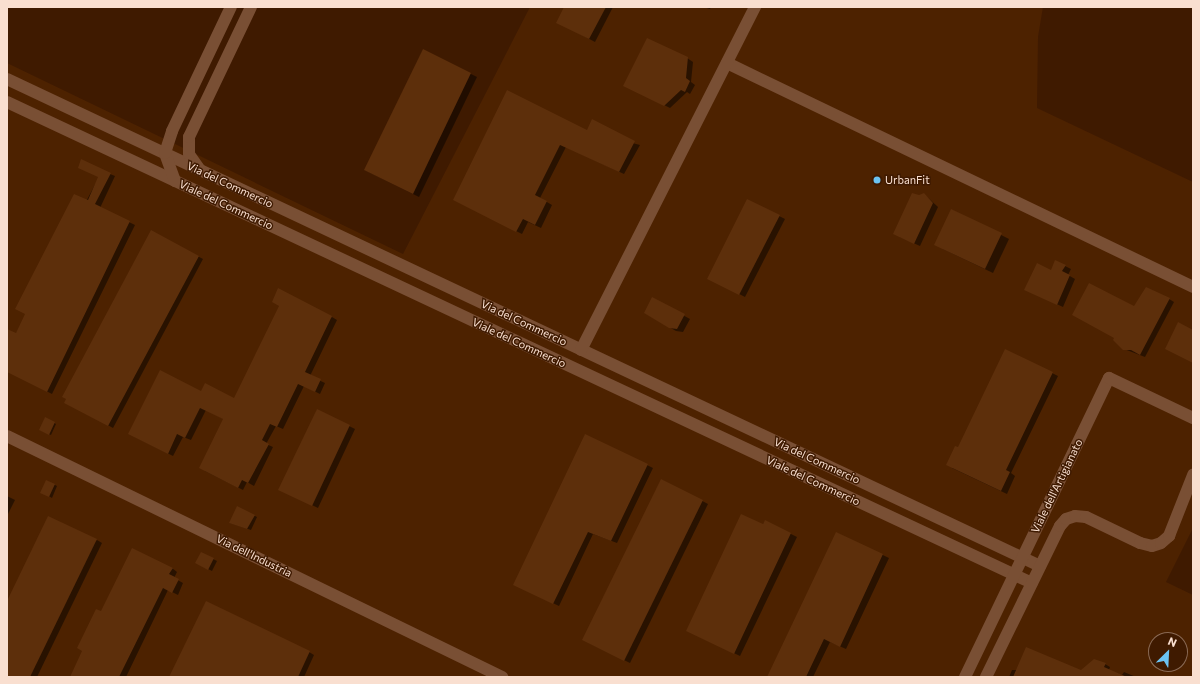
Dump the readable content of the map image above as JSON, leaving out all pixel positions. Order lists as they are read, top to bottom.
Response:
{
  "streets": {
    "street": [
      "Via del Commercio",
      "Viale del Commercio",
      "Viale dell'Artigianato",
      "Via dell'Industria"
    ]
  },
  "crossings": [
    ["Via del Commercio", "Viale dell'Artigianato"],
    ["Viale del Commercio", "Viale dell'Artigianato"]
  ],
  "places": ["UrbanFit"],
  "north": "top right"
}
